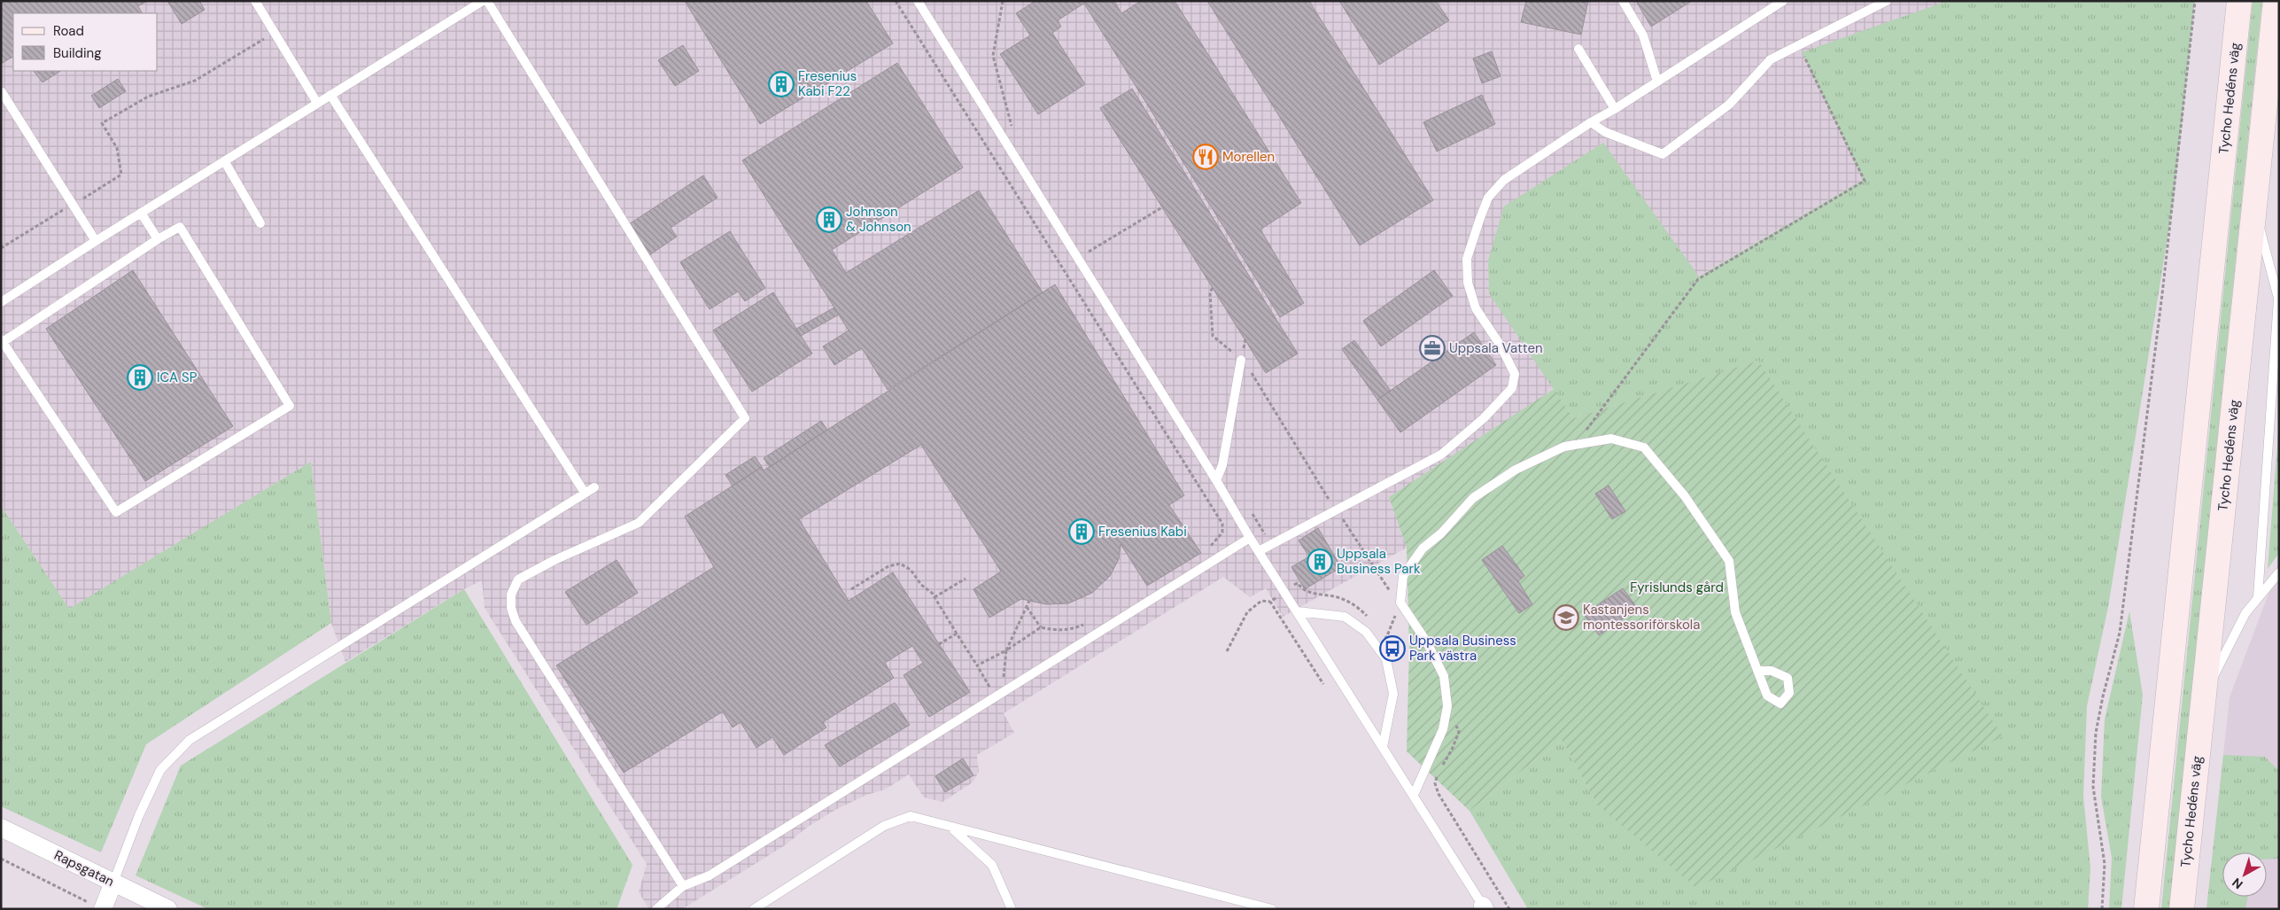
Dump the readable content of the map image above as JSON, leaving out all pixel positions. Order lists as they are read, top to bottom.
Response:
{
  "streets": {
    "main road": ["Tycho Hedéns väg"],
    "street": ["Rapsgatan"]
  },
  "parks": ["Fyrislunds gård"],
  "places": {
    "building": [
      "Fresenius Kabi F22",
      "Johnson & Johnson",
      "ICA SP",
      "Fresenius Kabi",
      "Uppsala Business Park"
    ],
    "restaurant": ["Morellen"],
    "office": ["Uppsala Vatten"],
    "school or university": ["Kastanjens montessoriförskola"],
    "bus stop": ["Uppsala Business Park västra"]
  },
  "legend": ["Road", "Building"],
  "north": "bottom left"
}
